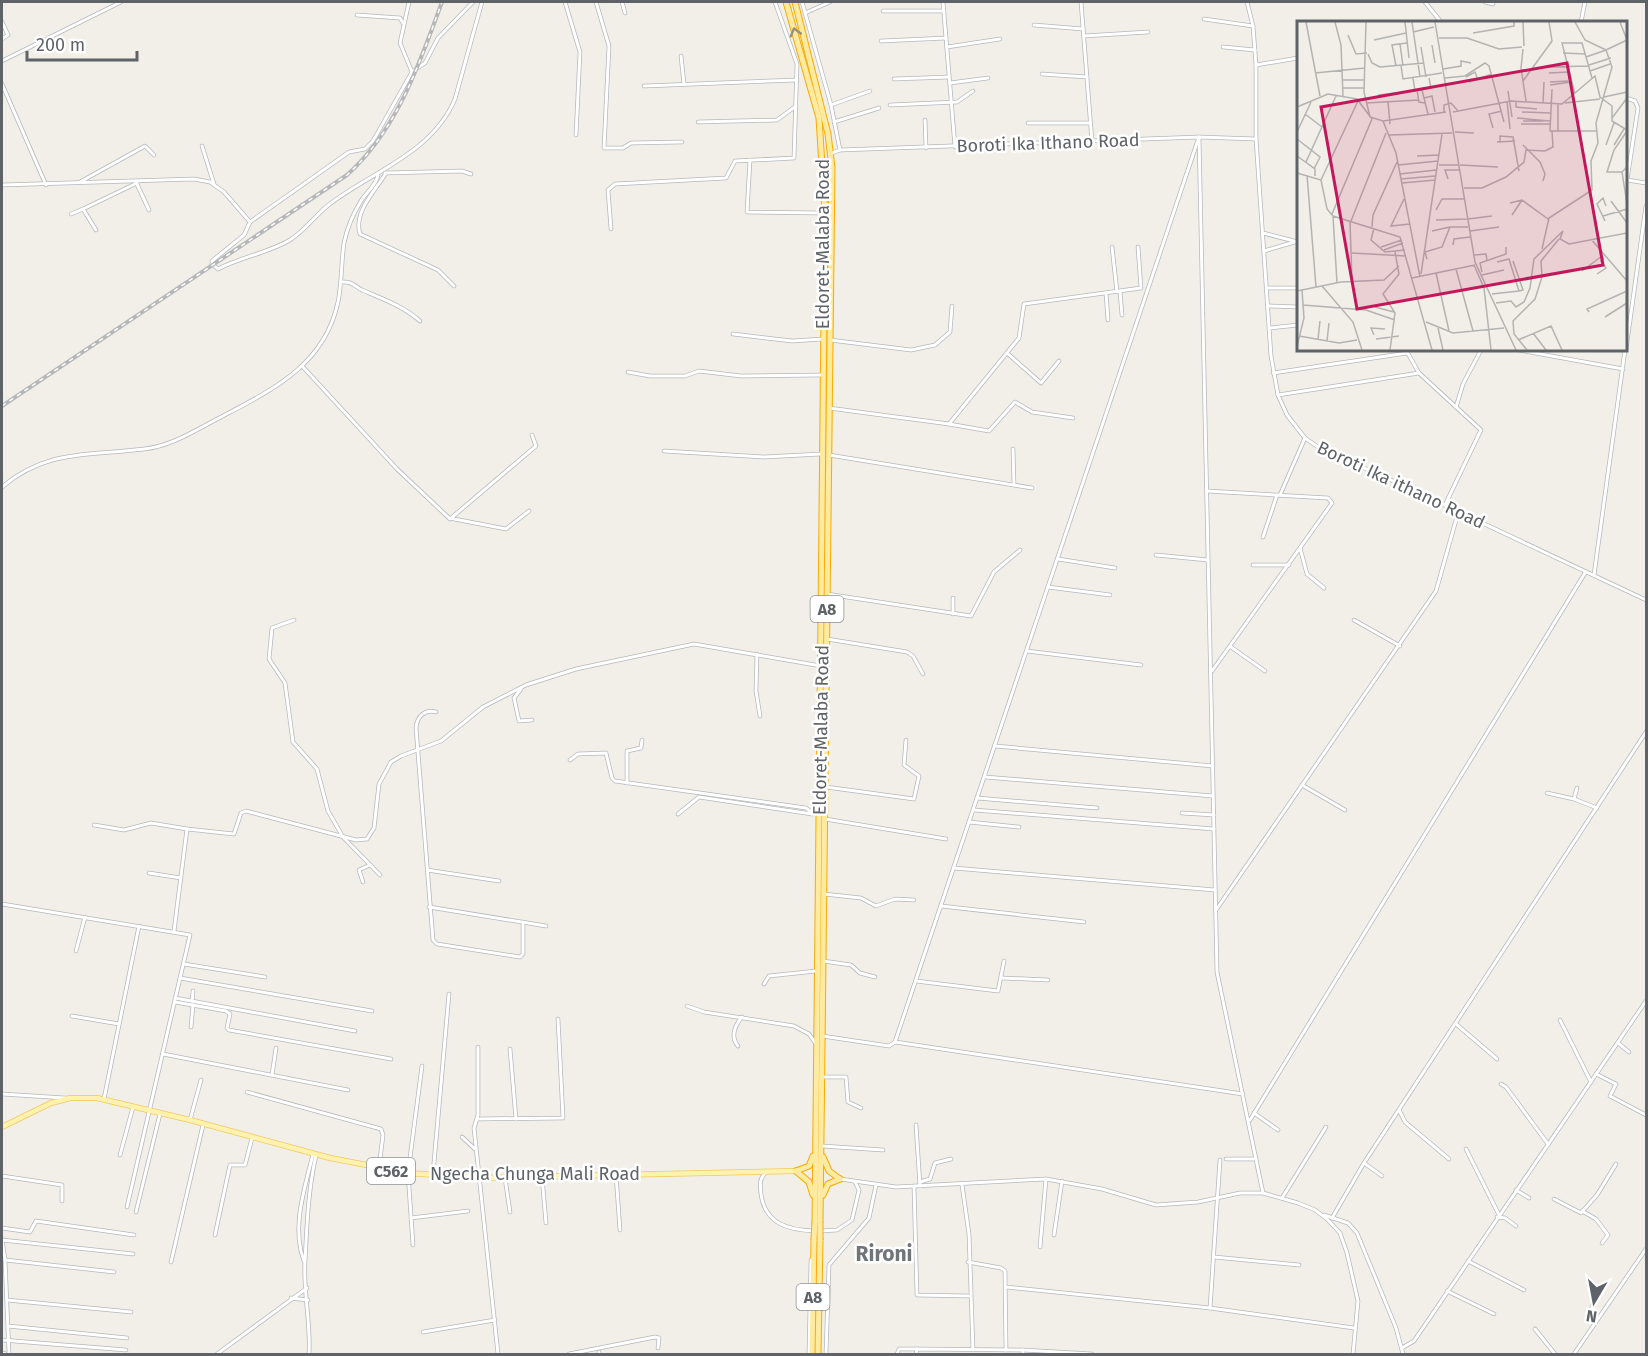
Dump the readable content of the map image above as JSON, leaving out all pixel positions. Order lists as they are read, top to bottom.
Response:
{
  "streets": {
    "highway": ["Eldoret-Malaba Road", "A8"],
    "main road": ["C562", "Ngecha Chunga Mali Road"],
    "street": ["Boroti Ika Ithano Road", "Boroti Ika ithano Road"]
  },
  "crossings": [
    ["Boroti Ika Ithano Road", "Eldoret-Malaba Road"],
    ["Boroti Ika Ithano Road", "Boroti Ika ithano Road"]
  ],
  "districts": ["Rironi"],
  "scale_bar": "200 m",
  "north": "bottom"
}
